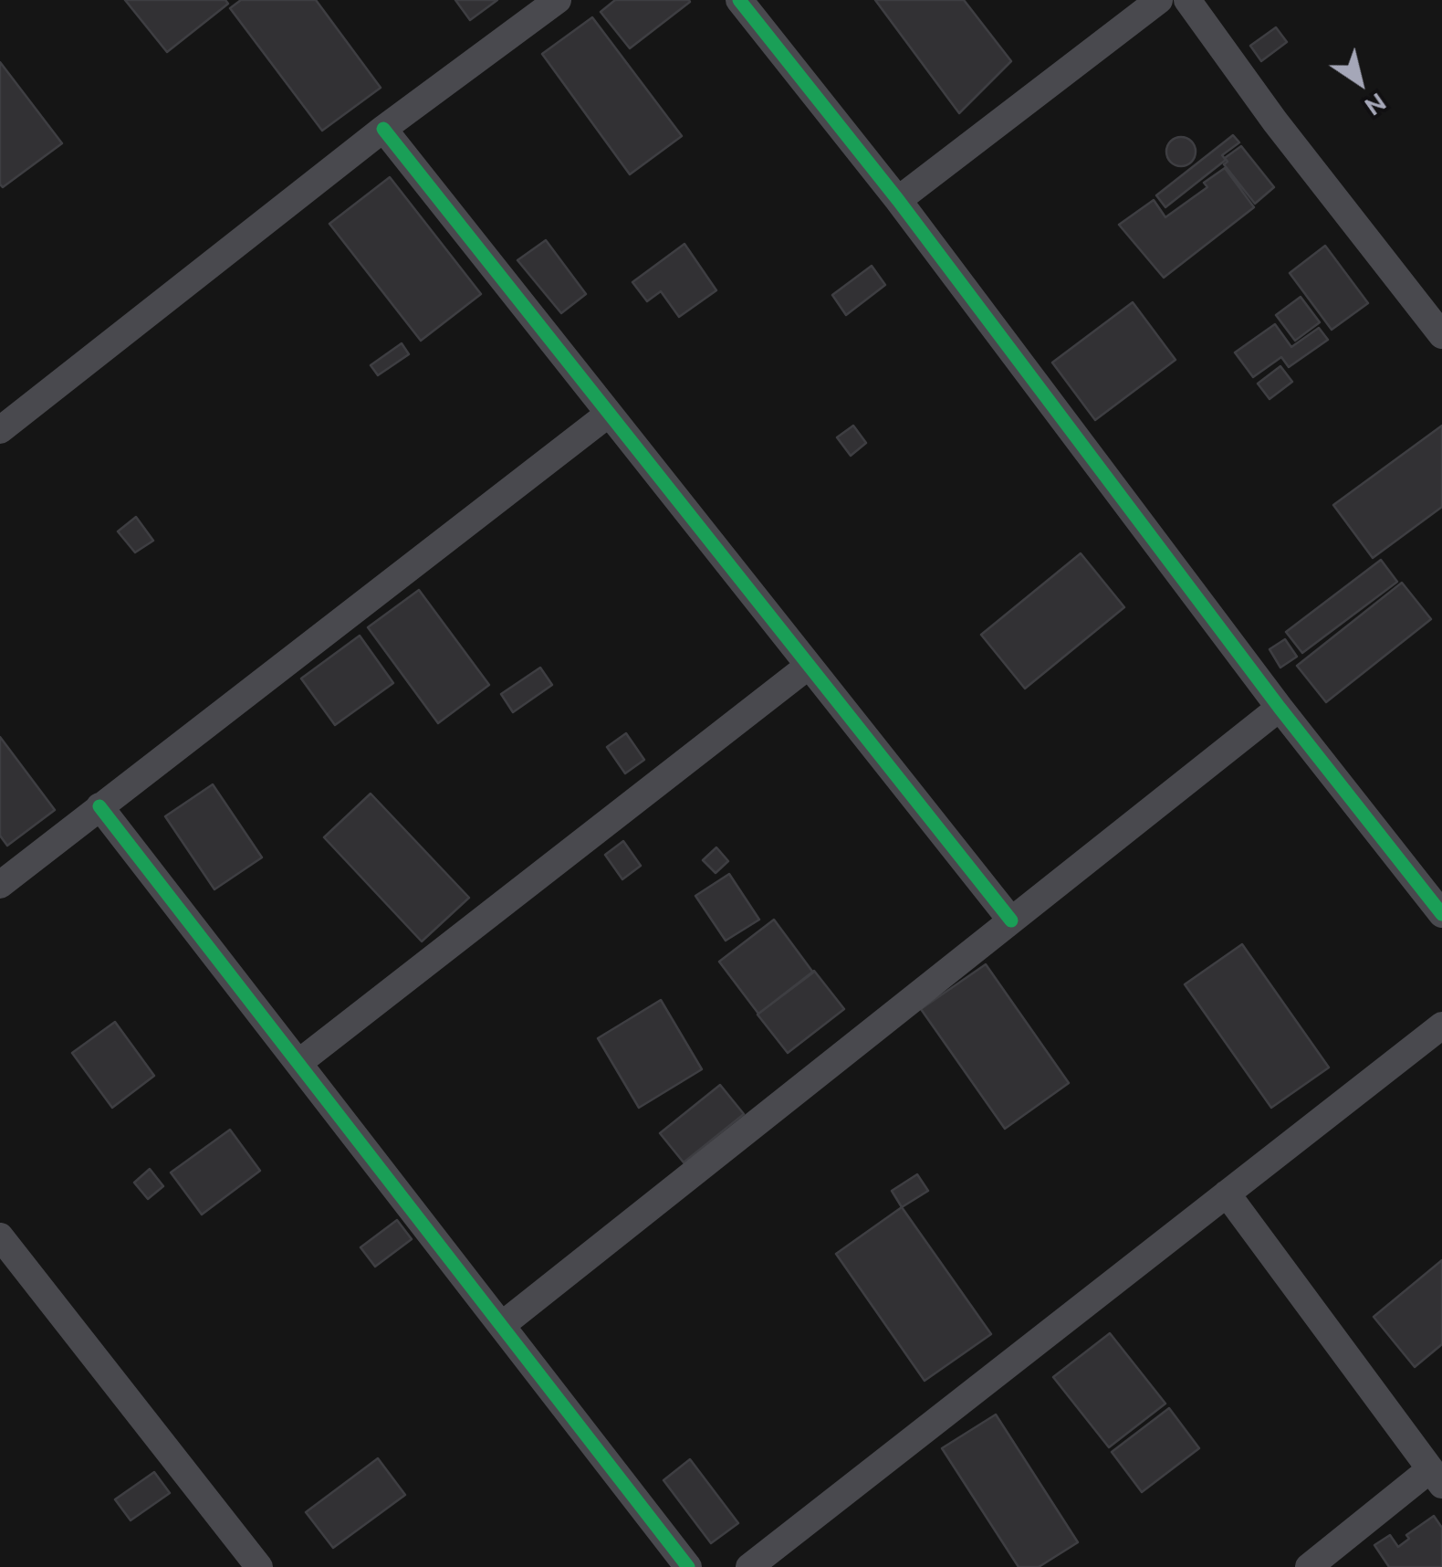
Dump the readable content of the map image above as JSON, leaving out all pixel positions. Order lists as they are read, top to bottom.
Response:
{
  "north": "bottom right"
}
